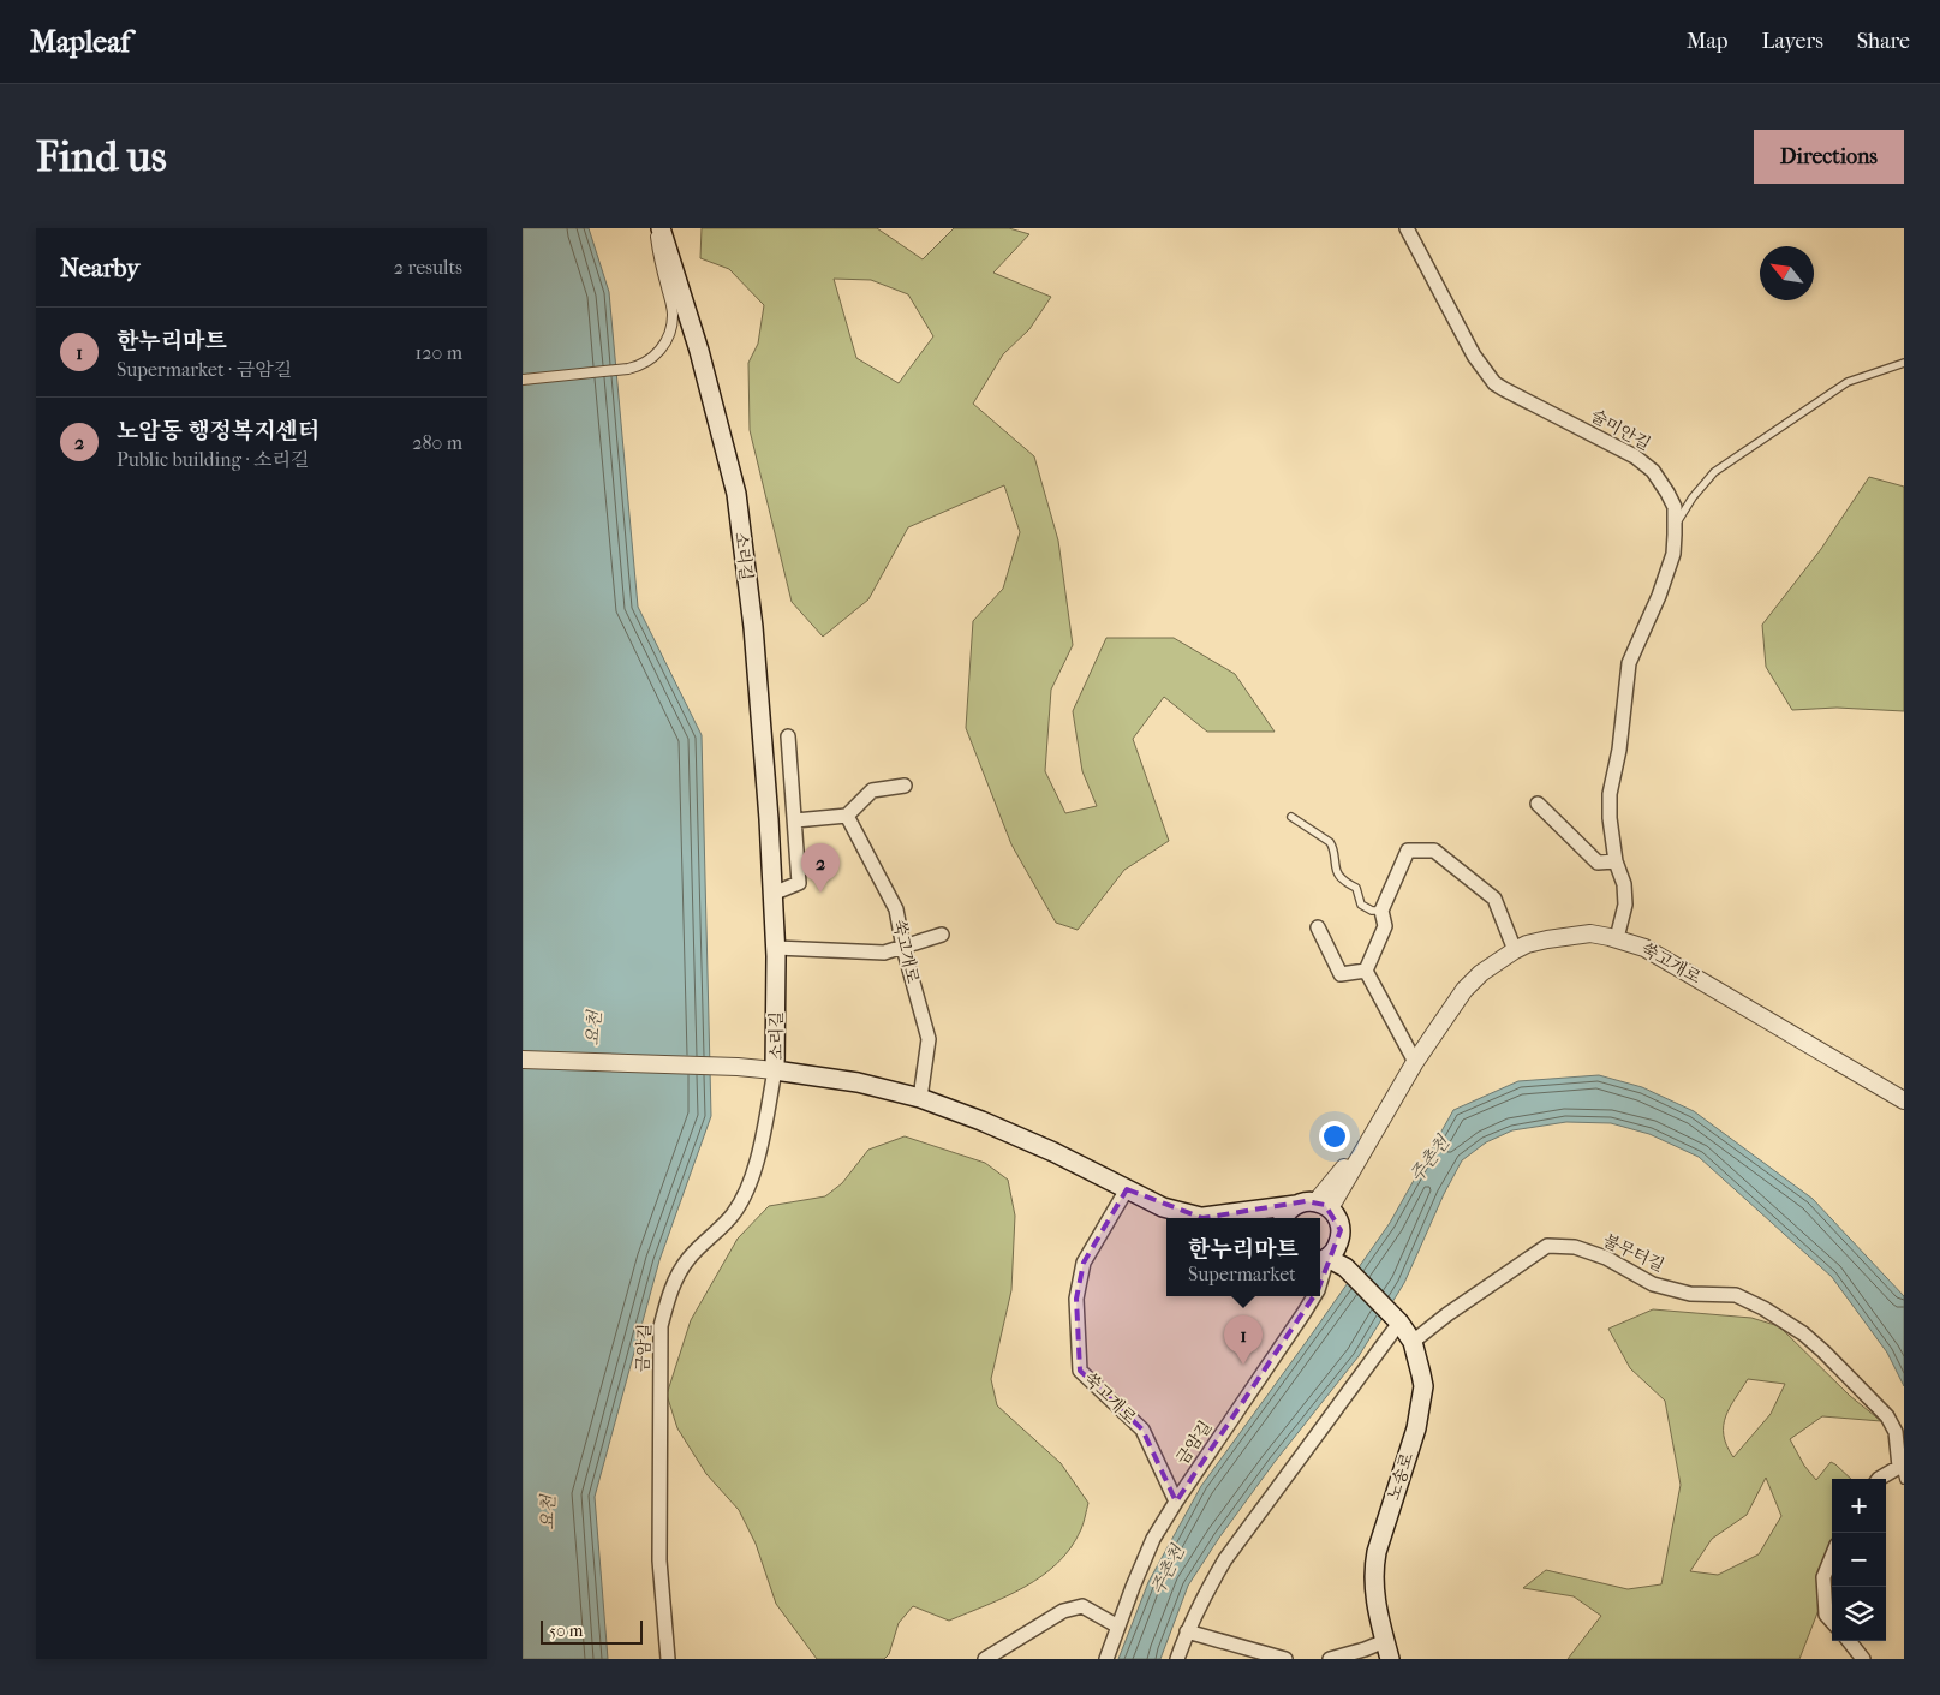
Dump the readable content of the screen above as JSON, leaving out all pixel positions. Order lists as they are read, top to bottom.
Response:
{
  "streets": {
    "main road": ["소리길", "노송로"],
    "street": [
      "술미안길",
      "쑥고개로",
      "불무터길",
      "금암길"
    ]
  },
  "crossings": [
    ["술미안길", "쑥고개로"],
    ["소리길", "금암길"],
    ["쑥고개로", "금암길"],
    ["불무터길", "노송로"]
  ],
  "water": ["요천", "주촌천"],
  "scale_bar": "50 m",
  "north": "top left",
  "page": {
    "header": "Mapleaf",
    "nav": ["Map", "Layers", "Share"],
    "buttons": "Directions",
    "title": "Find us",
    "heading": ["Nearby", "2 results"],
    "list": [
      {
        "mark": "1",
        "name": "한누리마트",
        "note": "Supermarket · 금암길",
        "value": "120 m"
      },
      {
        "mark": "2",
        "name": "노암동 행정복지센터",
        "note": "Public building · 소리길",
        "value": "280 m"
      }
    ],
    "pins": ["2", "1"],
    "popup": ["한누리마트", "Supermarket"],
    "map_buttons": ["+", "−"],
    "scale": "50 m"
  }
}
